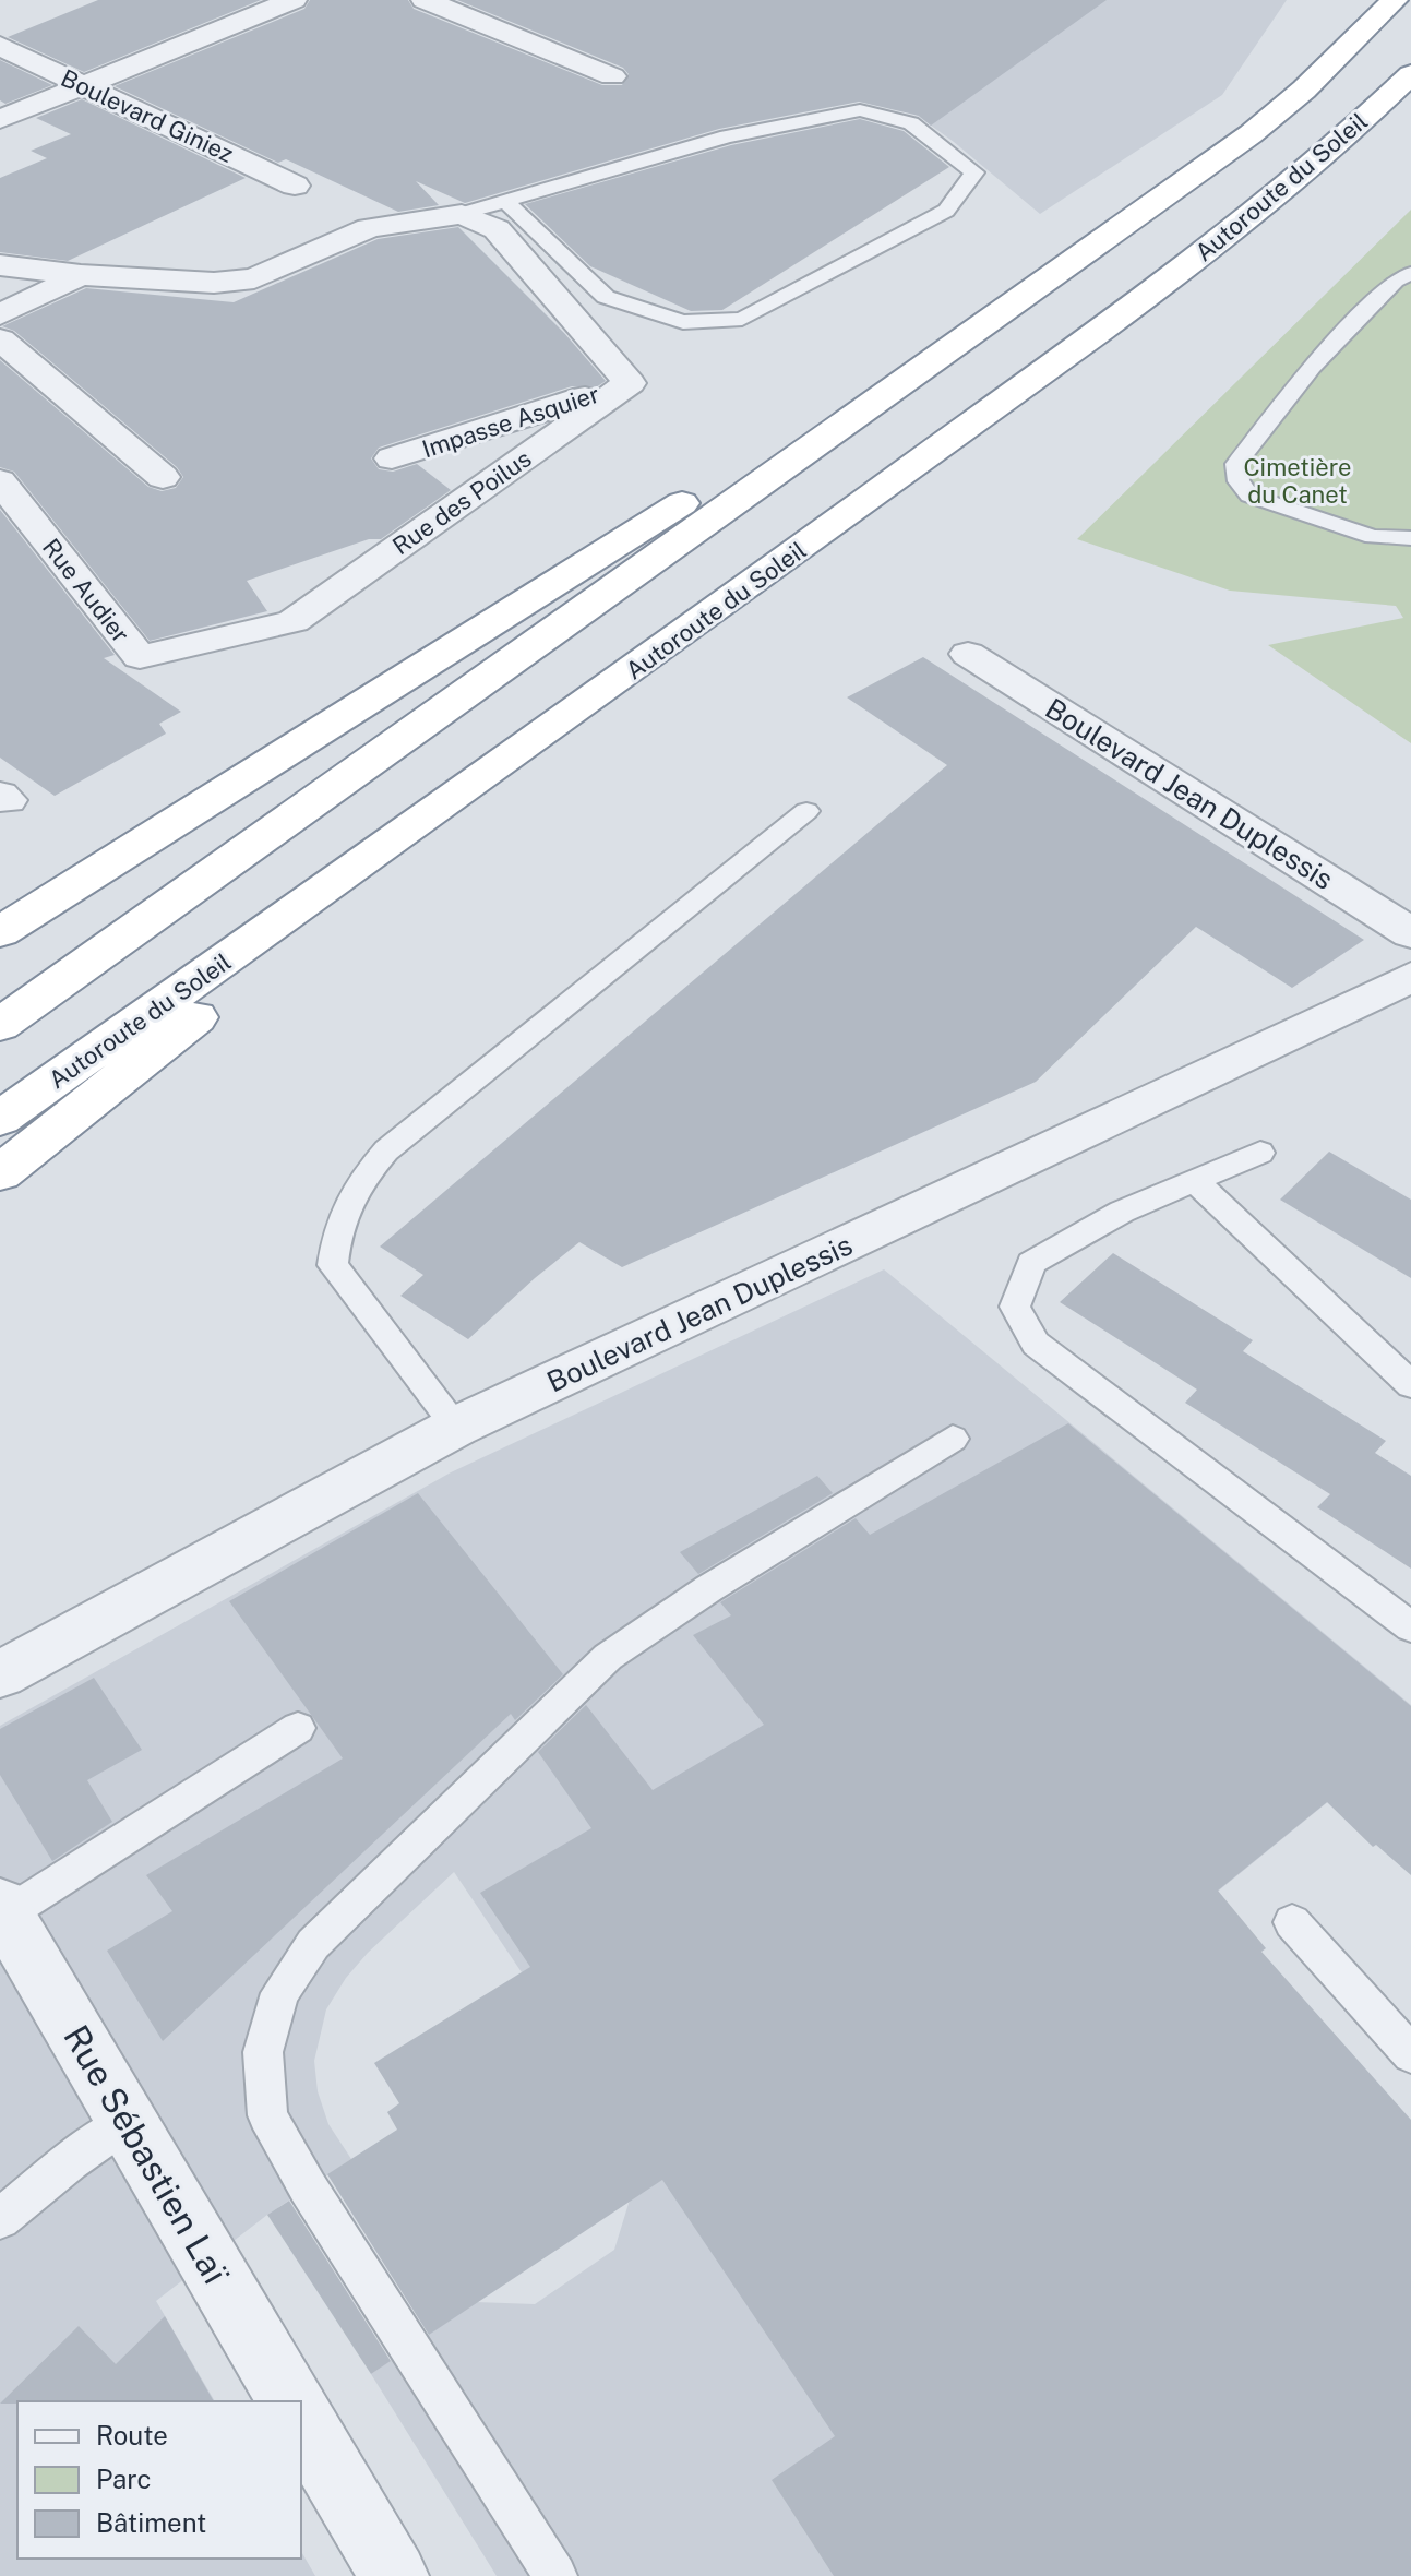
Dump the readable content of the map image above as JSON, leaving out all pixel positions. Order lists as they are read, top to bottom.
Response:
{
  "streets": {
    "highway": ["Autoroute du Soleil"],
    "street": [
      "Boulevard Giniez",
      "Impasse Asquier",
      "Rue des Poilus",
      "Rue Audier",
      "Boulevard Jean Duplessis",
      "Rue Sébastien Laï"
    ]
  },
  "crossings": [
    ["Impasse Asquier", "Rue des Poilus"],
    ["Rue des Poilus", "Rue Audier"]
  ],
  "parks": ["Cimetière du Canet"],
  "legend": ["Route", "Parc", "Bâtiment"]
}
